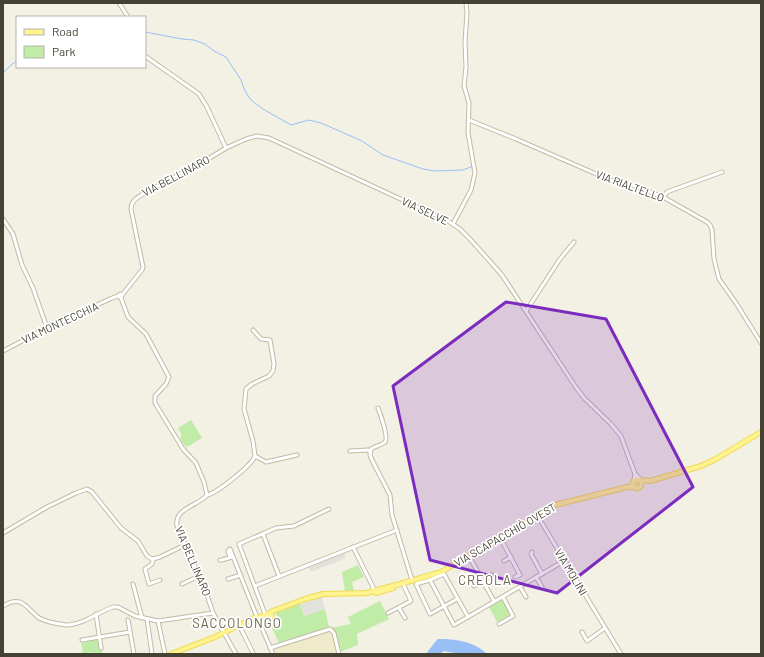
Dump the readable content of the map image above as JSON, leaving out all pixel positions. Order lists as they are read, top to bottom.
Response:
{
  "streets": {
    "main road": ["VIA SCAPACCHIÒ OVEST"],
    "street": [
      "VIA BELLINARO",
      "VIA RIALTELLO",
      "VIA SELVE",
      "VIA MONTECCHIA",
      "VIA MOLINI"
    ]
  },
  "crossings": [
    ["VIA BELLINARO", "VIA SELVE"],
    ["VIA BELLINARO", "VIA MONTECCHIA"],
    ["VIA SELVE", "VIA SCAPACCHIÒ OVEST"],
    ["VIA SCAPACCHIÒ OVEST", "VIA MOLINI"]
  ],
  "districts": ["CREOLA", "SACCOLONGO"],
  "legend": ["Road", "Park"]
}
